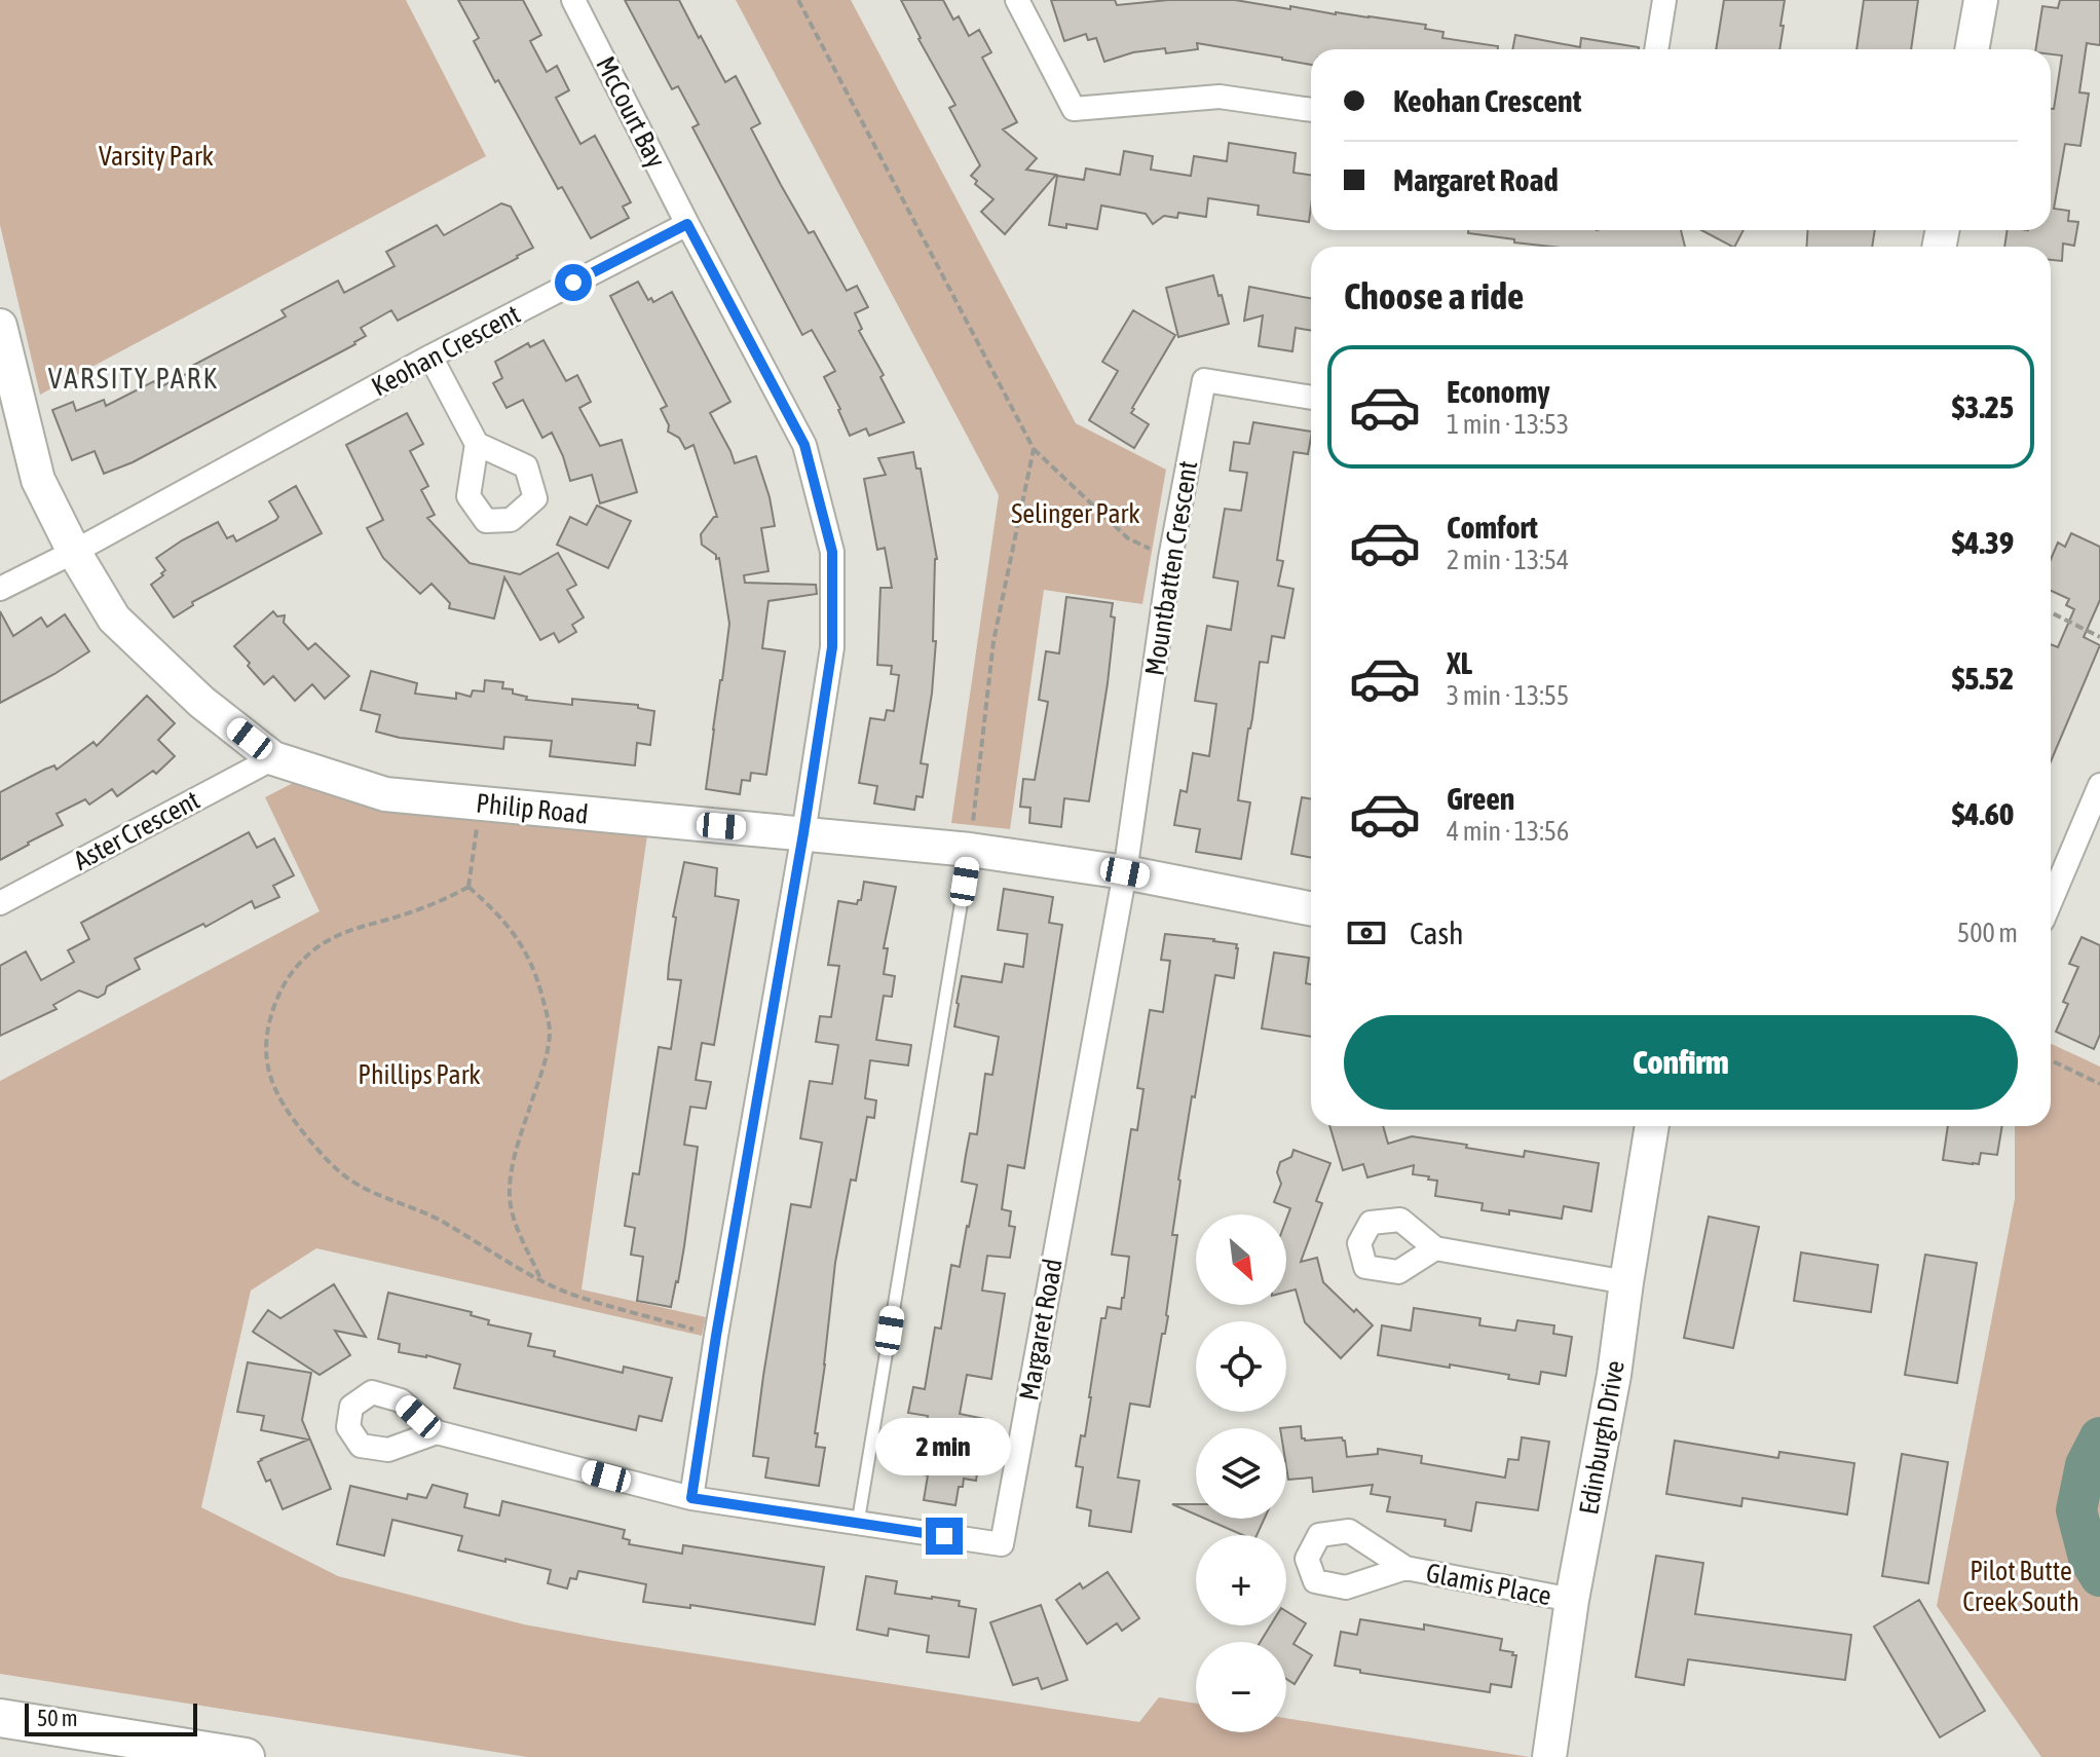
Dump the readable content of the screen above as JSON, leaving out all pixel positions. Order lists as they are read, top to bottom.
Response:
{
  "streets": {
    "street": [
      "McCourt Bay",
      "Keohan Crescent",
      "Mountbatten Crescent",
      "Philip Road",
      "Aster Crescent",
      "Margaret Road",
      "Edinburgh Drive",
      "Glamis Place"
    ]
  },
  "crossings": [
    ["McCourt Bay", "Keohan Crescent"],
    ["Keohan Crescent", "Philip Road"],
    ["Mountbatten Crescent", "Philip Road"],
    ["Mountbatten Crescent", "Margaret Road"],
    ["Philip Road", "Aster Crescent"],
    ["Philip Road", "Margaret Road"],
    ["Edinburgh Drive", "Glamis Place"]
  ],
  "districts": ["VARSITY PARK"],
  "parks": [
    "Varsity Park",
    "Selinger Park",
    "Phillips Park",
    "Pilot Butte Creek South"
  ],
  "scale_bar": "50 m",
  "north": "bottom right",
  "page": {
    "banner": ["Keohan Crescent", "Margaret Road"],
    "heading": "Choose a ride",
    "list": [
      {
        "name": "Economy",
        "note": "1 min · 13:53",
        "value": "$3.25"
      },
      {
        "name": "Comfort",
        "note": "2 min · 13:54",
        "value": "$4.39"
      },
      {
        "name": "XL",
        "note": "3 min · 13:55",
        "value": "$5.52"
      },
      {
        "name": "Green",
        "note": "4 min · 13:56",
        "value": "$4.60"
      }
    ],
    "pay": ["Cash", "500 m"],
    "buttons": "Confirm",
    "map_buttons": ["+", "−"],
    "bubble": "2 min",
    "scale": "50 m"
  }
}
